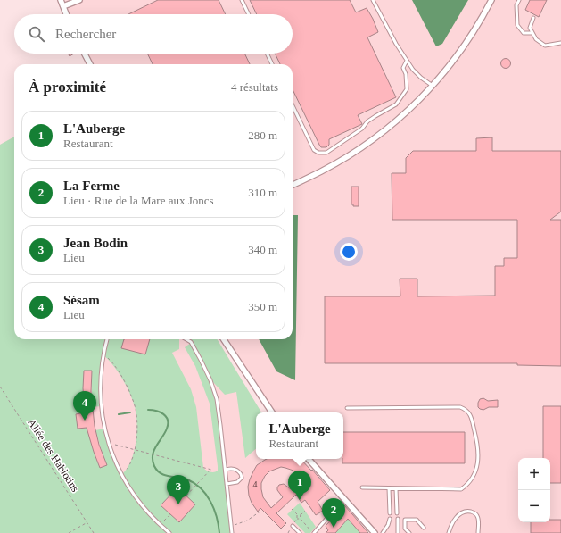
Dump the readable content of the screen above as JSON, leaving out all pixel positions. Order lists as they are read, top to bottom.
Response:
{
  "streets": {
    "path": ["Allée des Hablotins"]
  },
  "house_numbers": ["4"],
  "page": {
    "search": "Rechercher",
    "heading": ["À proximité", "4 résultats"],
    "list": [
      {
        "mark": "1",
        "name": "L'Auberge",
        "note": "Restaurant",
        "value": "280 m"
      },
      {
        "mark": "2",
        "name": "La Ferme",
        "note": "Lieu · Rue de la Mare aux Joncs",
        "value": "310 m"
      },
      {
        "mark": "3",
        "name": "Jean Bodin",
        "note": "Lieu",
        "value": "340 m"
      },
      {
        "mark": "4",
        "name": "Sésam",
        "note": "Lieu",
        "value": "350 m"
      }
    ],
    "pins": [
      "4",
      "1",
      "3",
      "2"
    ],
    "popup": ["L'Auberge", "Restaurant"],
    "map_buttons": ["+", "−"]
  }
}
